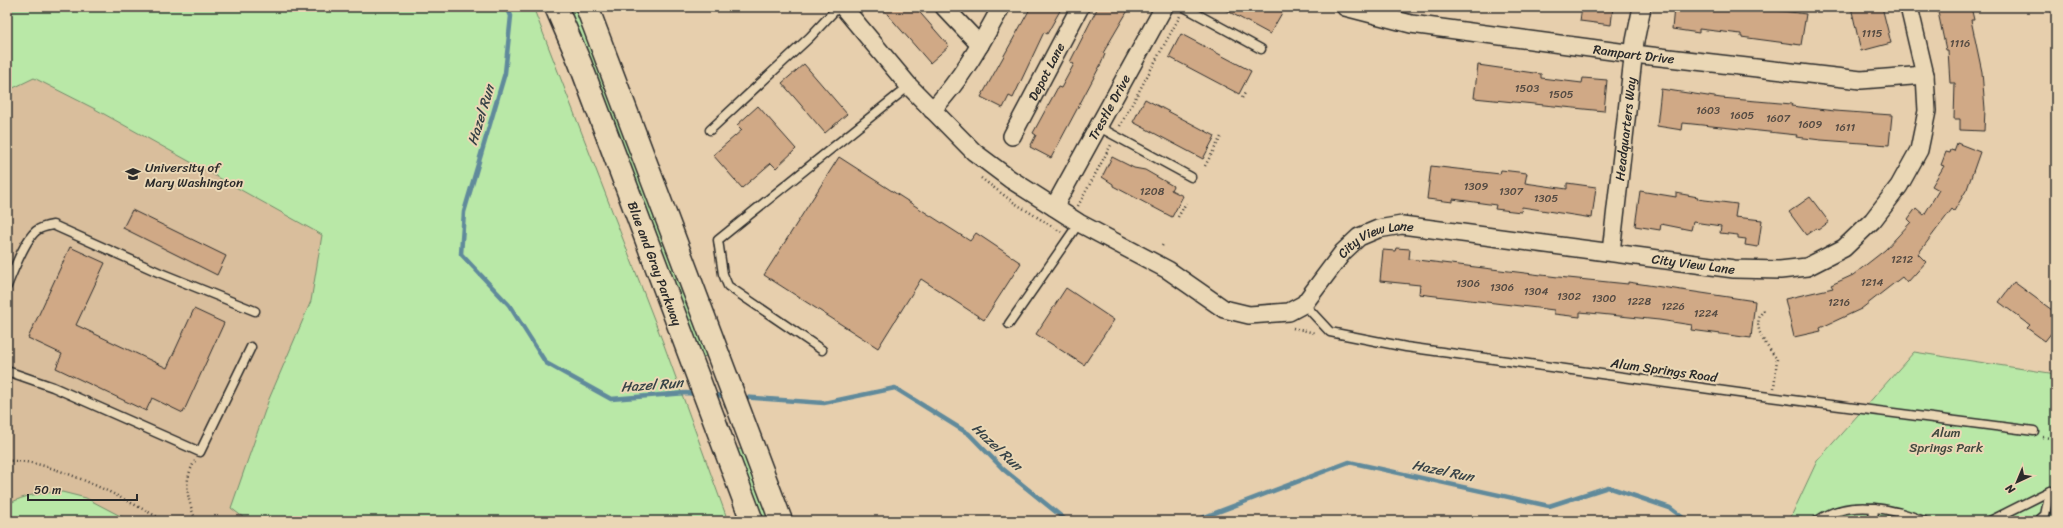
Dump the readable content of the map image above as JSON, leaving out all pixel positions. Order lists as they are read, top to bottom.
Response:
{
  "streets": {
    "highway": ["Blue and Gray Parkway"],
    "street": [
      "Rampart Drive",
      "Depot Lane",
      "Trestle Drive",
      "Headquarters Way",
      "City View Lane"
    ],
    "lane": ["Alum Springs Road"]
  },
  "crossings": [
    ["Rampart Drive", "Headquarters Way"],
    ["Rampart Drive", "City View Lane"],
    ["Headquarters Way", "City View Lane"],
    ["City View Lane", "Alum Springs Road"]
  ],
  "water": ["Hazel Run"],
  "parks": ["Alum Springs Park"],
  "places": {
    "school or university": ["University of Mary Washington"]
  },
  "house_numbers": [
    "1115",
    "1116",
    "1503",
    "1505",
    "1603",
    "1605",
    "1607",
    "1609",
    "1611",
    "1309",
    "1208",
    "1307",
    "1305",
    "1212",
    "1214",
    "1306",
    "1306",
    "1304",
    "1302",
    "1300",
    "1228",
    "1216",
    "1226",
    "1224"
  ],
  "scale_bar": "50 m",
  "north": "bottom left"
}
